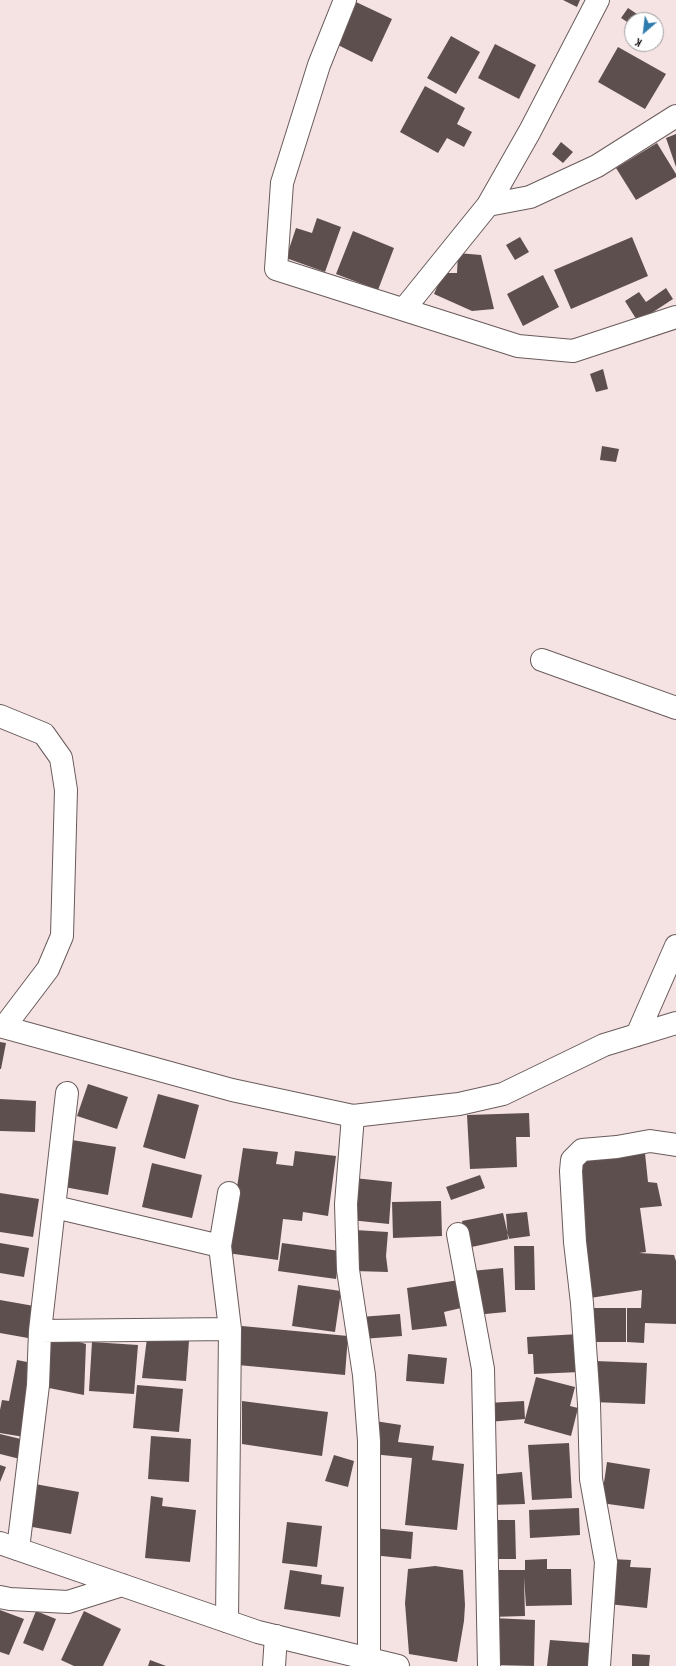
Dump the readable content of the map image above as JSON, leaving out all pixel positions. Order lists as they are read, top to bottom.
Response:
{
  "north": "bottom left"
}
